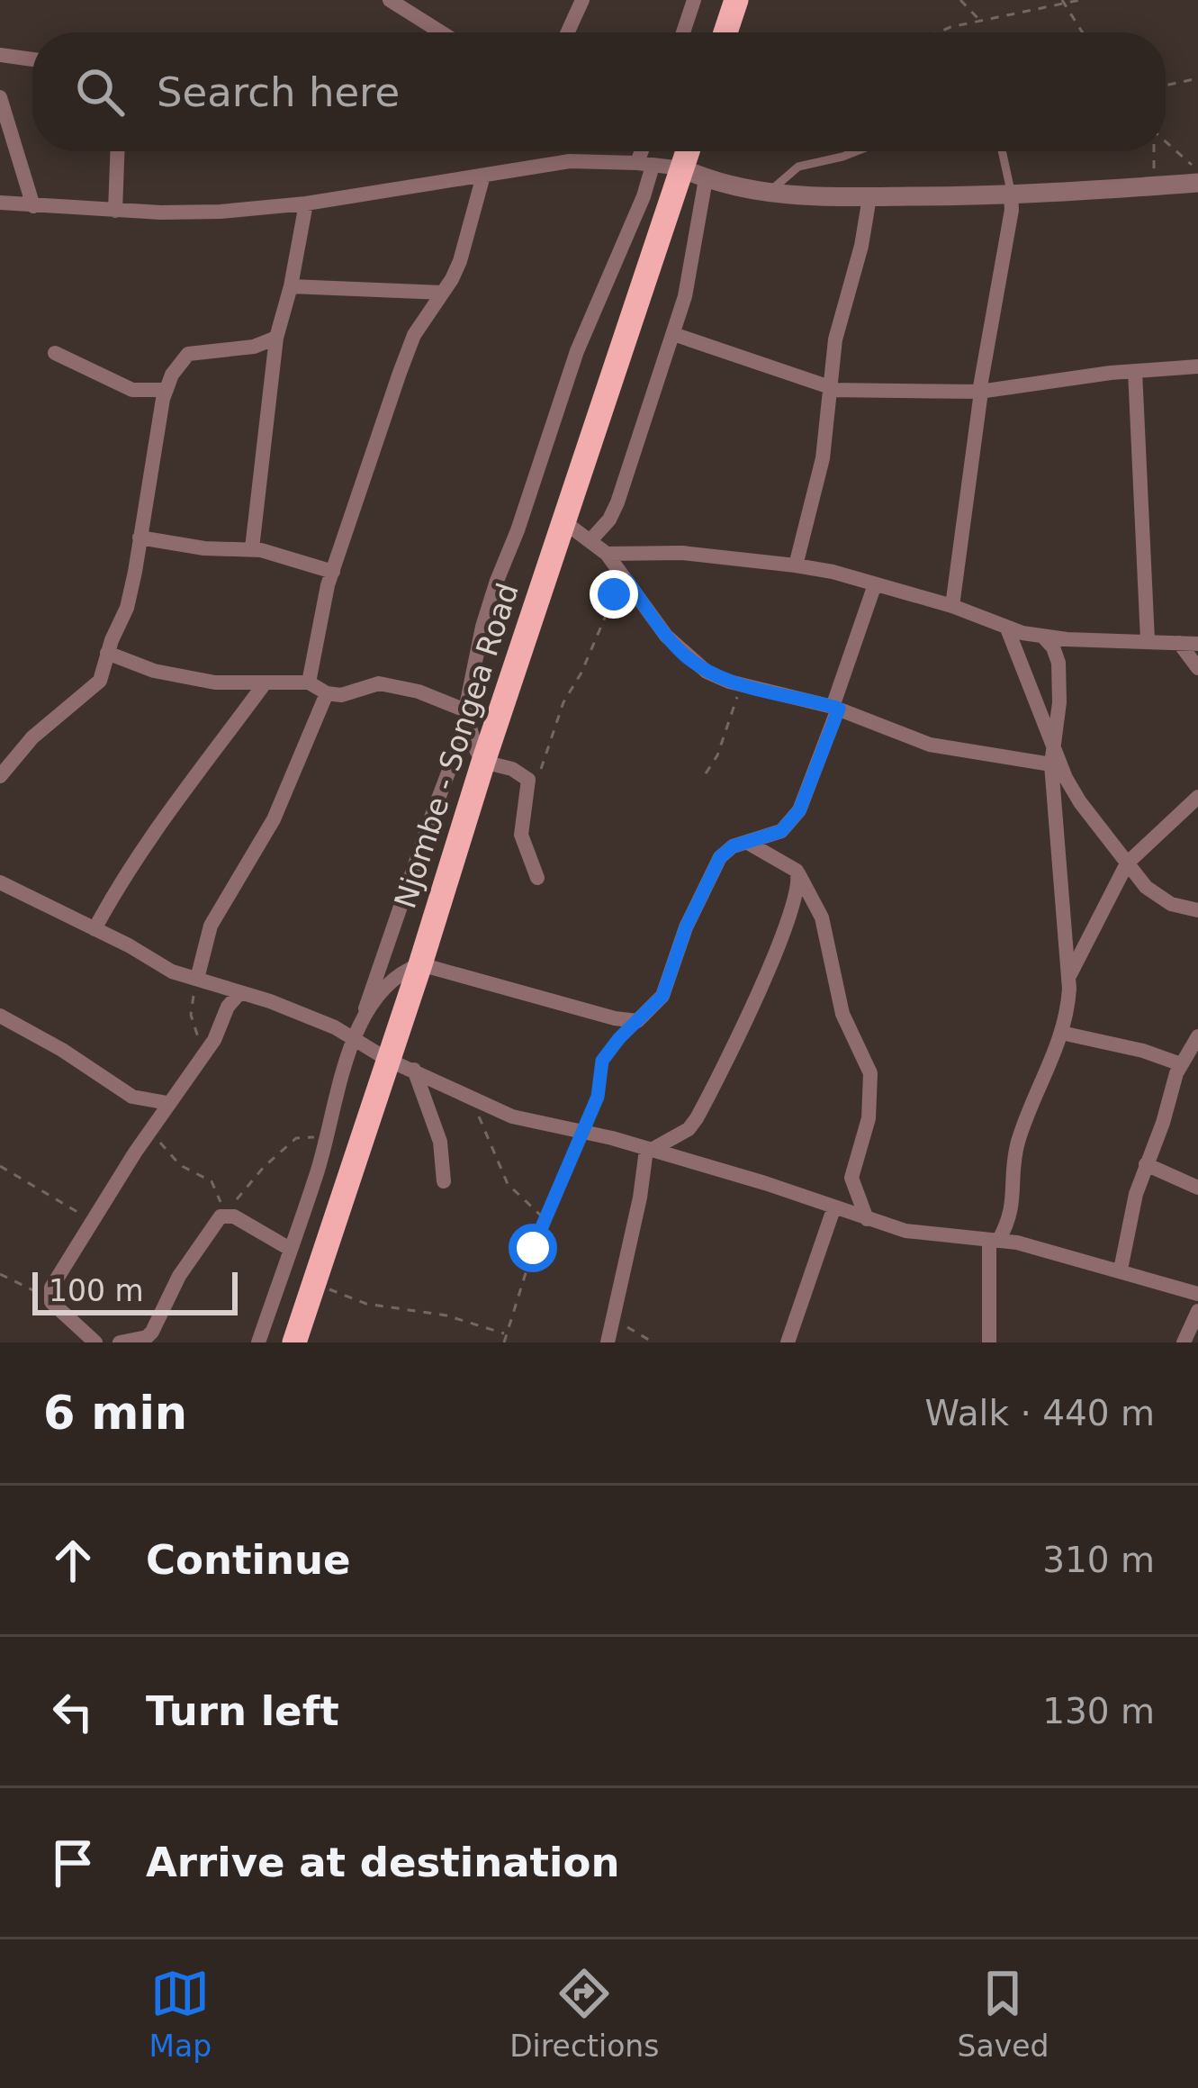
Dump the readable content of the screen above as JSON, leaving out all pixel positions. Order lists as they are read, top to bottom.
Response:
{
  "streets": {
    "highway": ["Njombe - Songea Road"]
  },
  "scale_bar": "100 m",
  "page": {
    "search": "Search here",
    "scale": "100 m",
    "heading": ["6 min", "Walk · 440 m"],
    "list": [
      ["Continue", "310 m"],
      ["Turn left", "130 m"],
      "Arrive at destination"
    ],
    "nav": ["Map", "Directions", "Saved"]
  }
}
